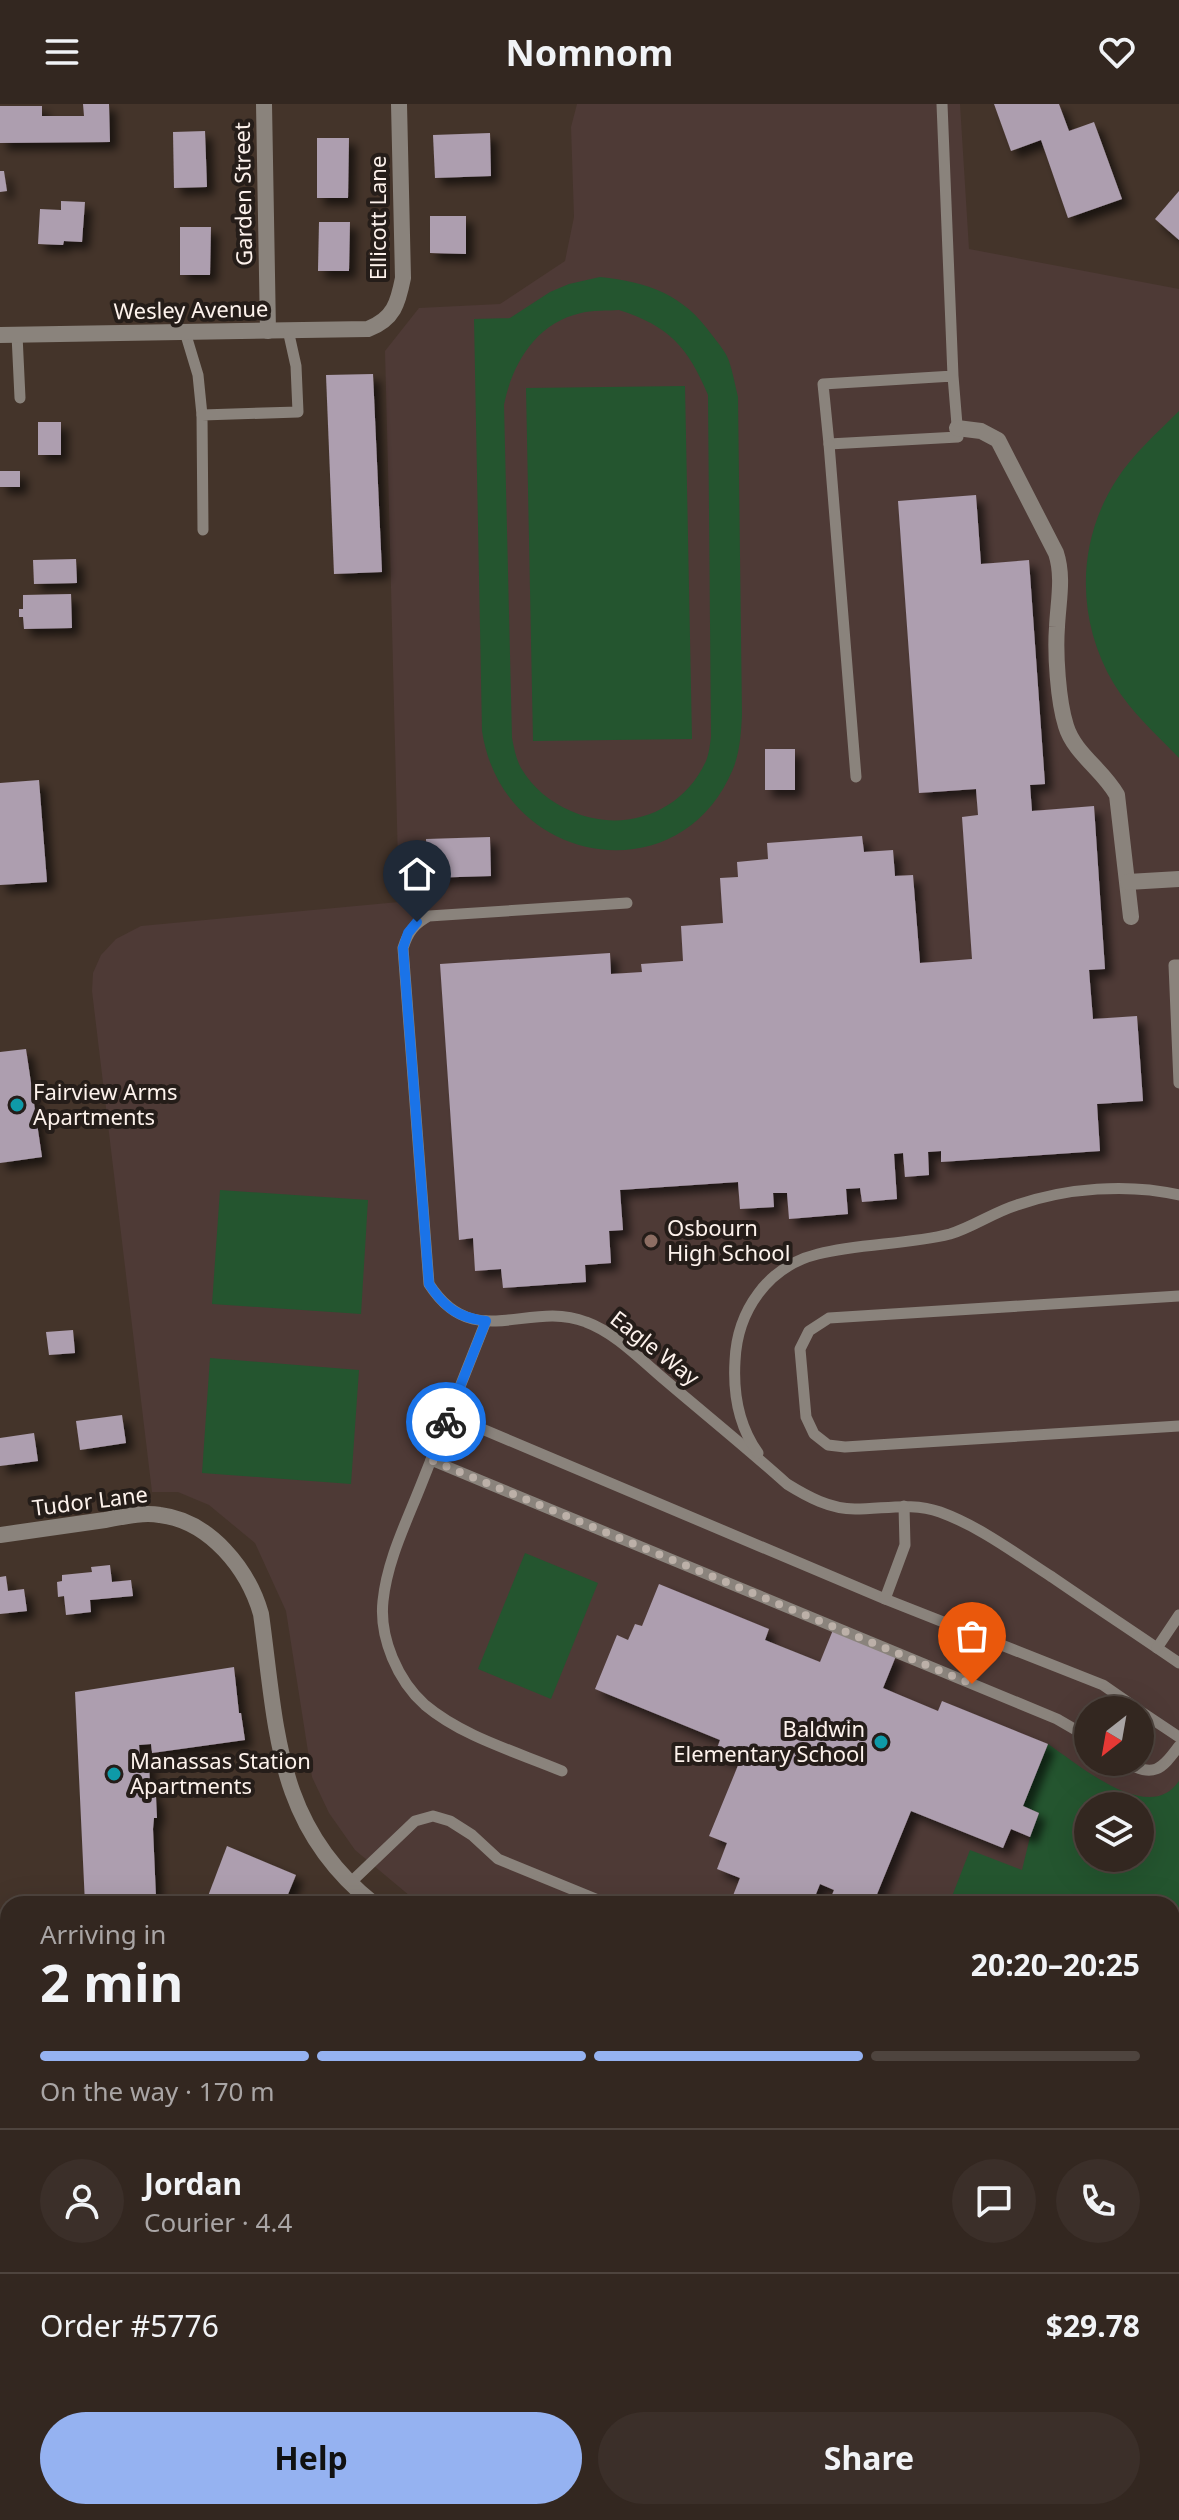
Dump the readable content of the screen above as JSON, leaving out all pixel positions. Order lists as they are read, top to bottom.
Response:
{
  "streets": {
    "street": [
      "Garden Street",
      "Ellicott Lane",
      "Wesley Avenue",
      "Tudor Lane"
    ],
    "lane": ["Eagle Way"]
  },
  "crossings": [
    ["Garden Street", "Wesley Avenue"],
    ["Ellicott Lane", "Wesley Avenue"]
  ],
  "places": [
    "Fairview Arms Apartments",
    "Osbourn High School",
    "Baldwin Elementary School",
    "Manassas Station Apartments"
  ],
  "north": "bottom left",
  "page": {
    "header": "Nomnom",
    "heading": ["2 min", "Arriving in", "20:20–20:25"],
    "panel": [
      "Jordan",
      "Courier · 4.4",
      "Order #5776",
      "$29.78"
    ],
    "bar": "On the way · 170 m",
    "buttons": ["Help", "Share"]
  }
}
